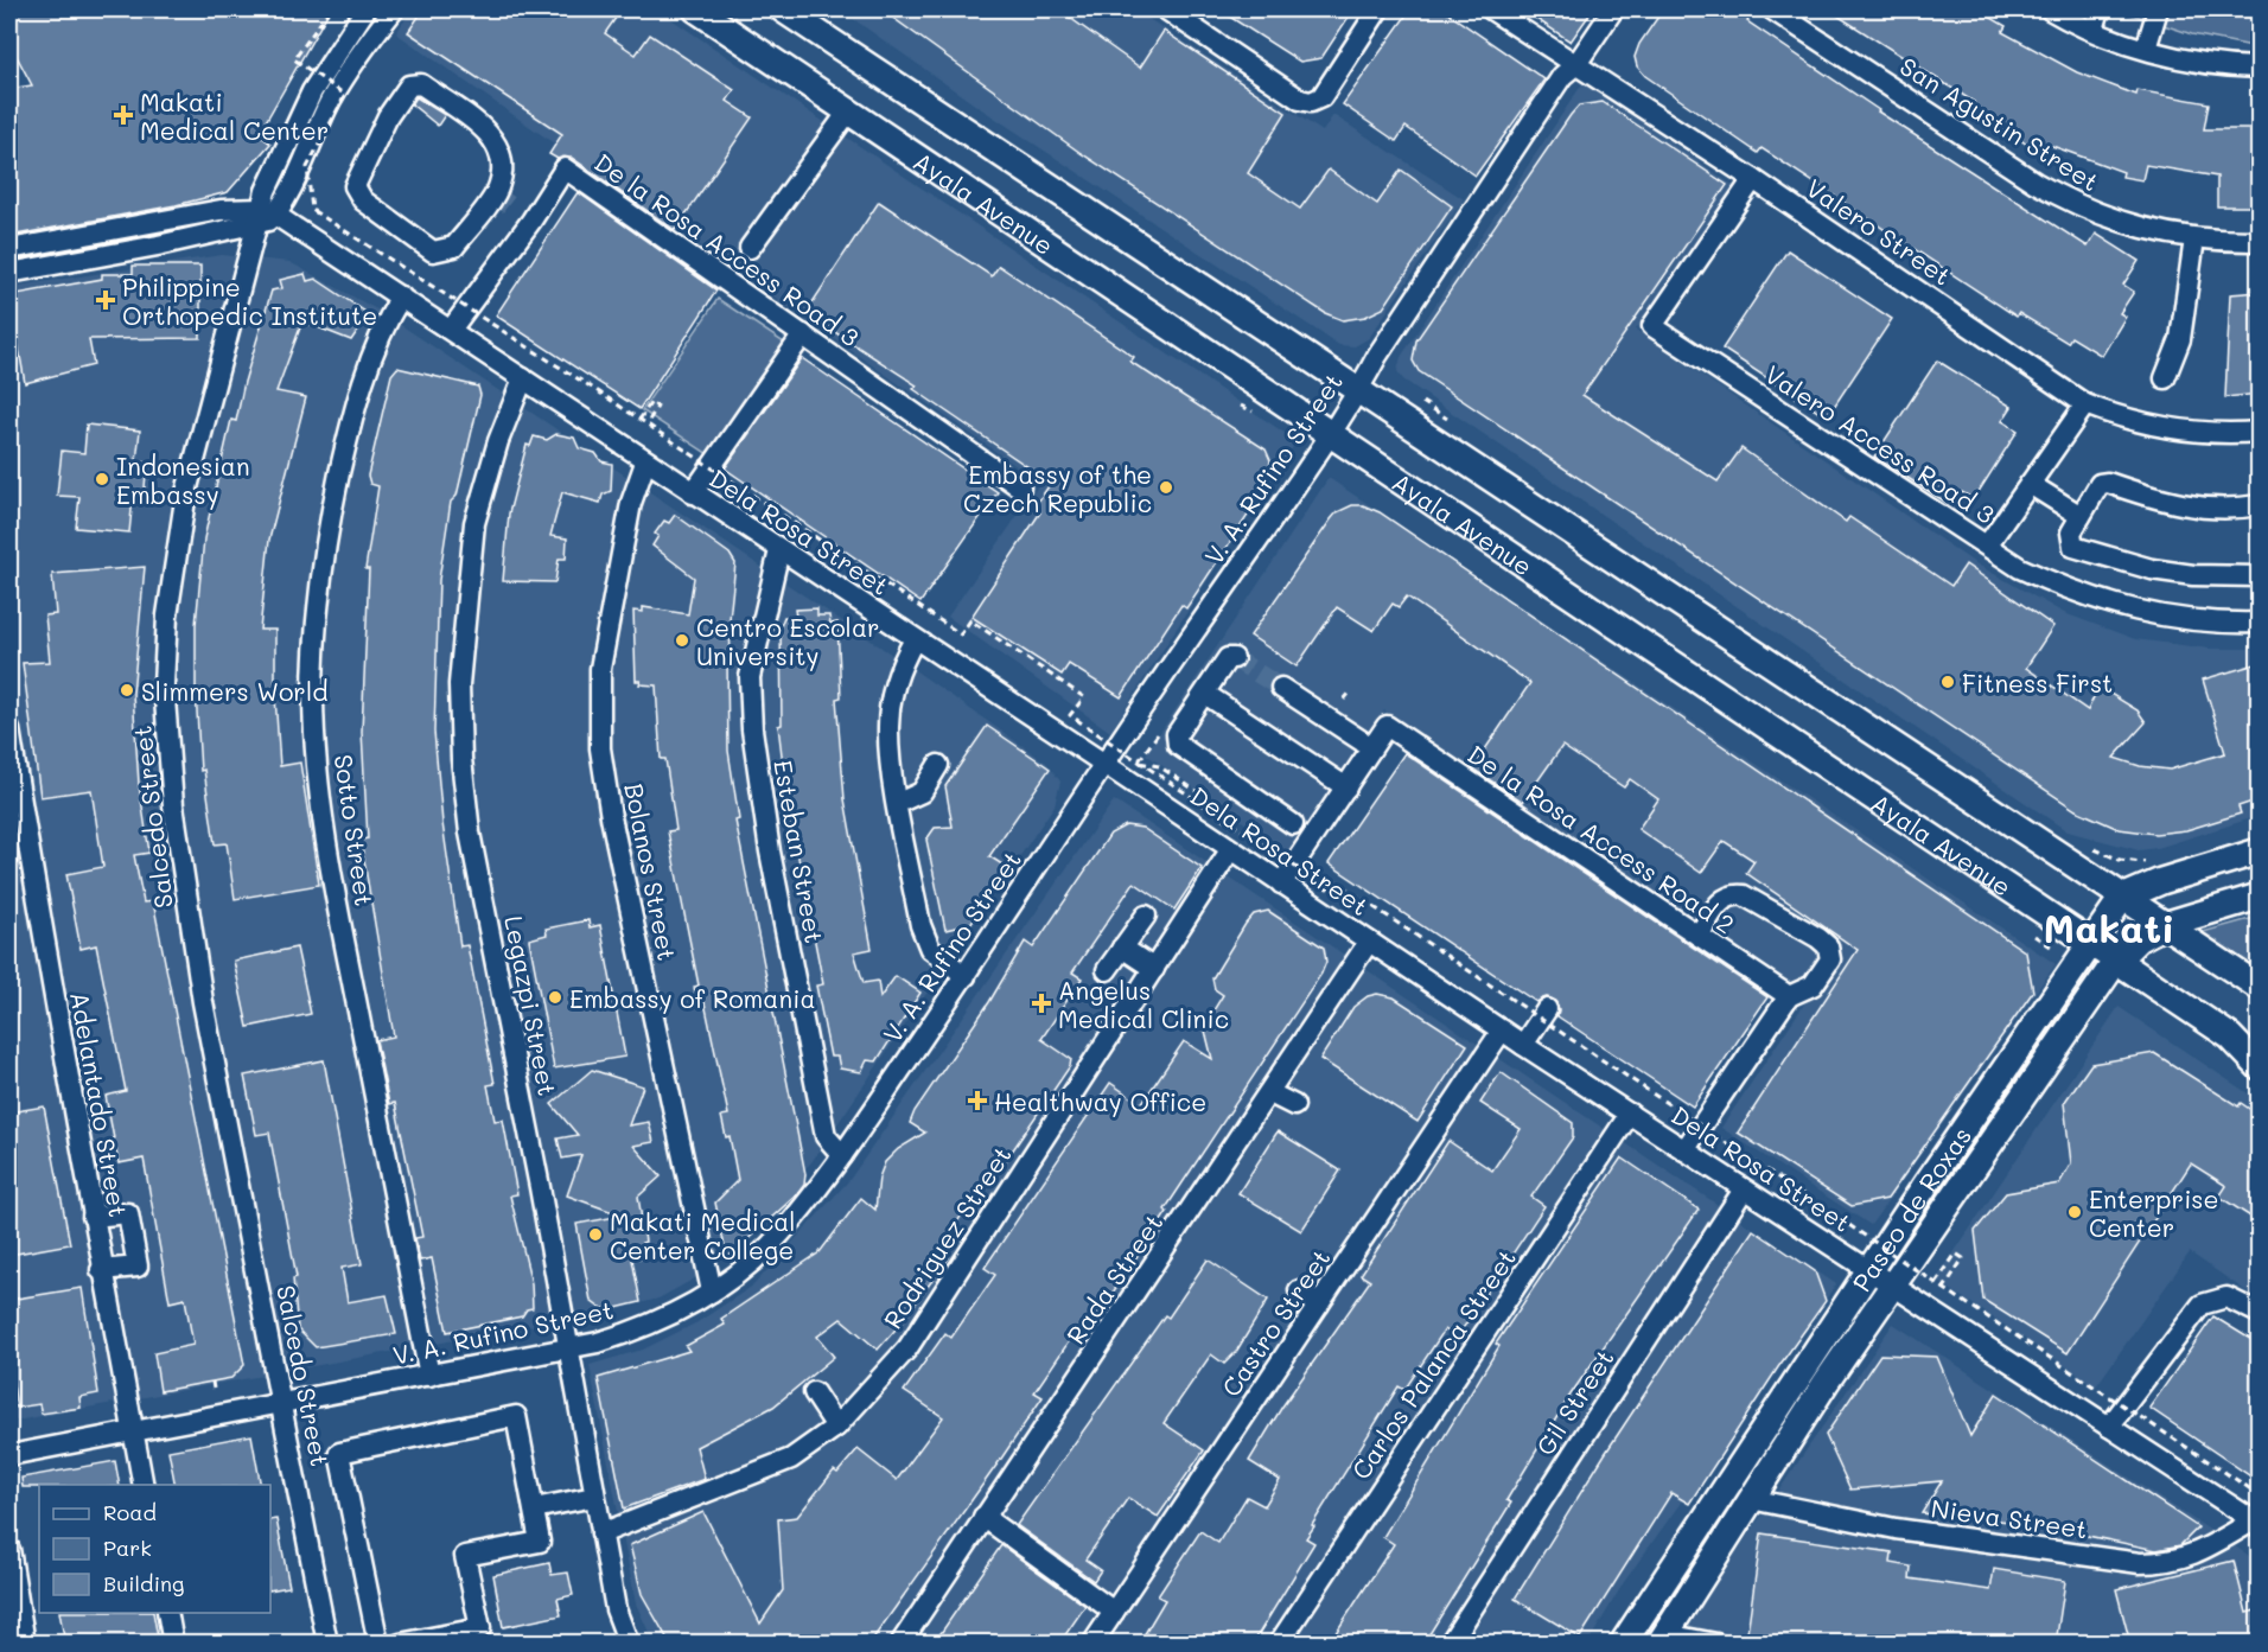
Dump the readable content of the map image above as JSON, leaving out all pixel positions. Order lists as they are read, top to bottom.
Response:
{
  "streets": {
    "main road": ["Ayala Avenue", "Paseo de Roxas"],
    "street": [
      "San Agustin Street",
      "Valero Street",
      "De la Rosa Access Road 3",
      "Valero Access Road 3",
      "V. A. Rufino Street",
      "Dela Rosa Street",
      "Salcedo Street",
      "Sotto Street",
      "De la Rosa Access Road 2",
      "Esteban Street",
      "Bolanos Street",
      "Legazpi Street",
      "Adelantado Street",
      "Rodriguez Street",
      "Rada Street",
      "Castro Street",
      "Carlos Palanca Street",
      "Gil Street",
      "Nieva Street"
    ]
  },
  "crossings": [
    ["Ayala Avenue", "V. A. Rufino Street"],
    ["Ayala Avenue", "Paseo de Roxas"],
    ["Valero Street", "Valero Access Road 3"],
    ["Valero Street", "V. A. Rufino Street"],
    ["De la Rosa Access Road 3", "Dela Rosa Street"],
    ["V. A. Rufino Street", "Dela Rosa Street"],
    ["V. A. Rufino Street", "Salcedo Street"],
    ["V. A. Rufino Street", "Sotto Street"],
    ["V. A. Rufino Street", "Esteban Street"],
    ["V. A. Rufino Street", "Bolanos Street"],
    ["V. A. Rufino Street", "Legazpi Street"],
    ["V. A. Rufino Street", "Adelantado Street"],
    ["Dela Rosa Street", "Salcedo Street"],
    ["Dela Rosa Street", "Sotto Street"],
    ["Dela Rosa Street", "De la Rosa Access Road 2"],
    ["Dela Rosa Street", "Esteban Street"],
    ["Dela Rosa Street", "Bolanos Street"],
    ["Dela Rosa Street", "Legazpi Street"],
    ["Dela Rosa Street", "Paseo de Roxas"],
    ["Dela Rosa Street", "Rodriguez Street"],
    ["Dela Rosa Street", "Rada Street"],
    ["Dela Rosa Street", "Castro Street"],
    ["Dela Rosa Street", "Carlos Palanca Street"],
    ["Dela Rosa Street", "Gil Street"],
    ["Dela Rosa Street", "Nieva Street"],
    ["Legazpi Street", "Rodriguez Street"],
    ["Paseo de Roxas", "Nieva Street"]
  ],
  "districts": ["Makati"],
  "places": {
    "health": [
      "Makati Medical Center",
      "Philippine Orthopedic Institute",
      "Angelus Medical Clinic",
      "Healthway Office"
    ],
    "other": [
      "Indonesian Embassy",
      "Embassy of the Czech Republic",
      "Centro Escolar University",
      "Fitness First",
      "Slimmers World",
      "Embassy of Romania",
      "Enterprise Center",
      "Makati Medical Center College"
    ]
  },
  "legend": ["Road", "Park", "Building"]
}
